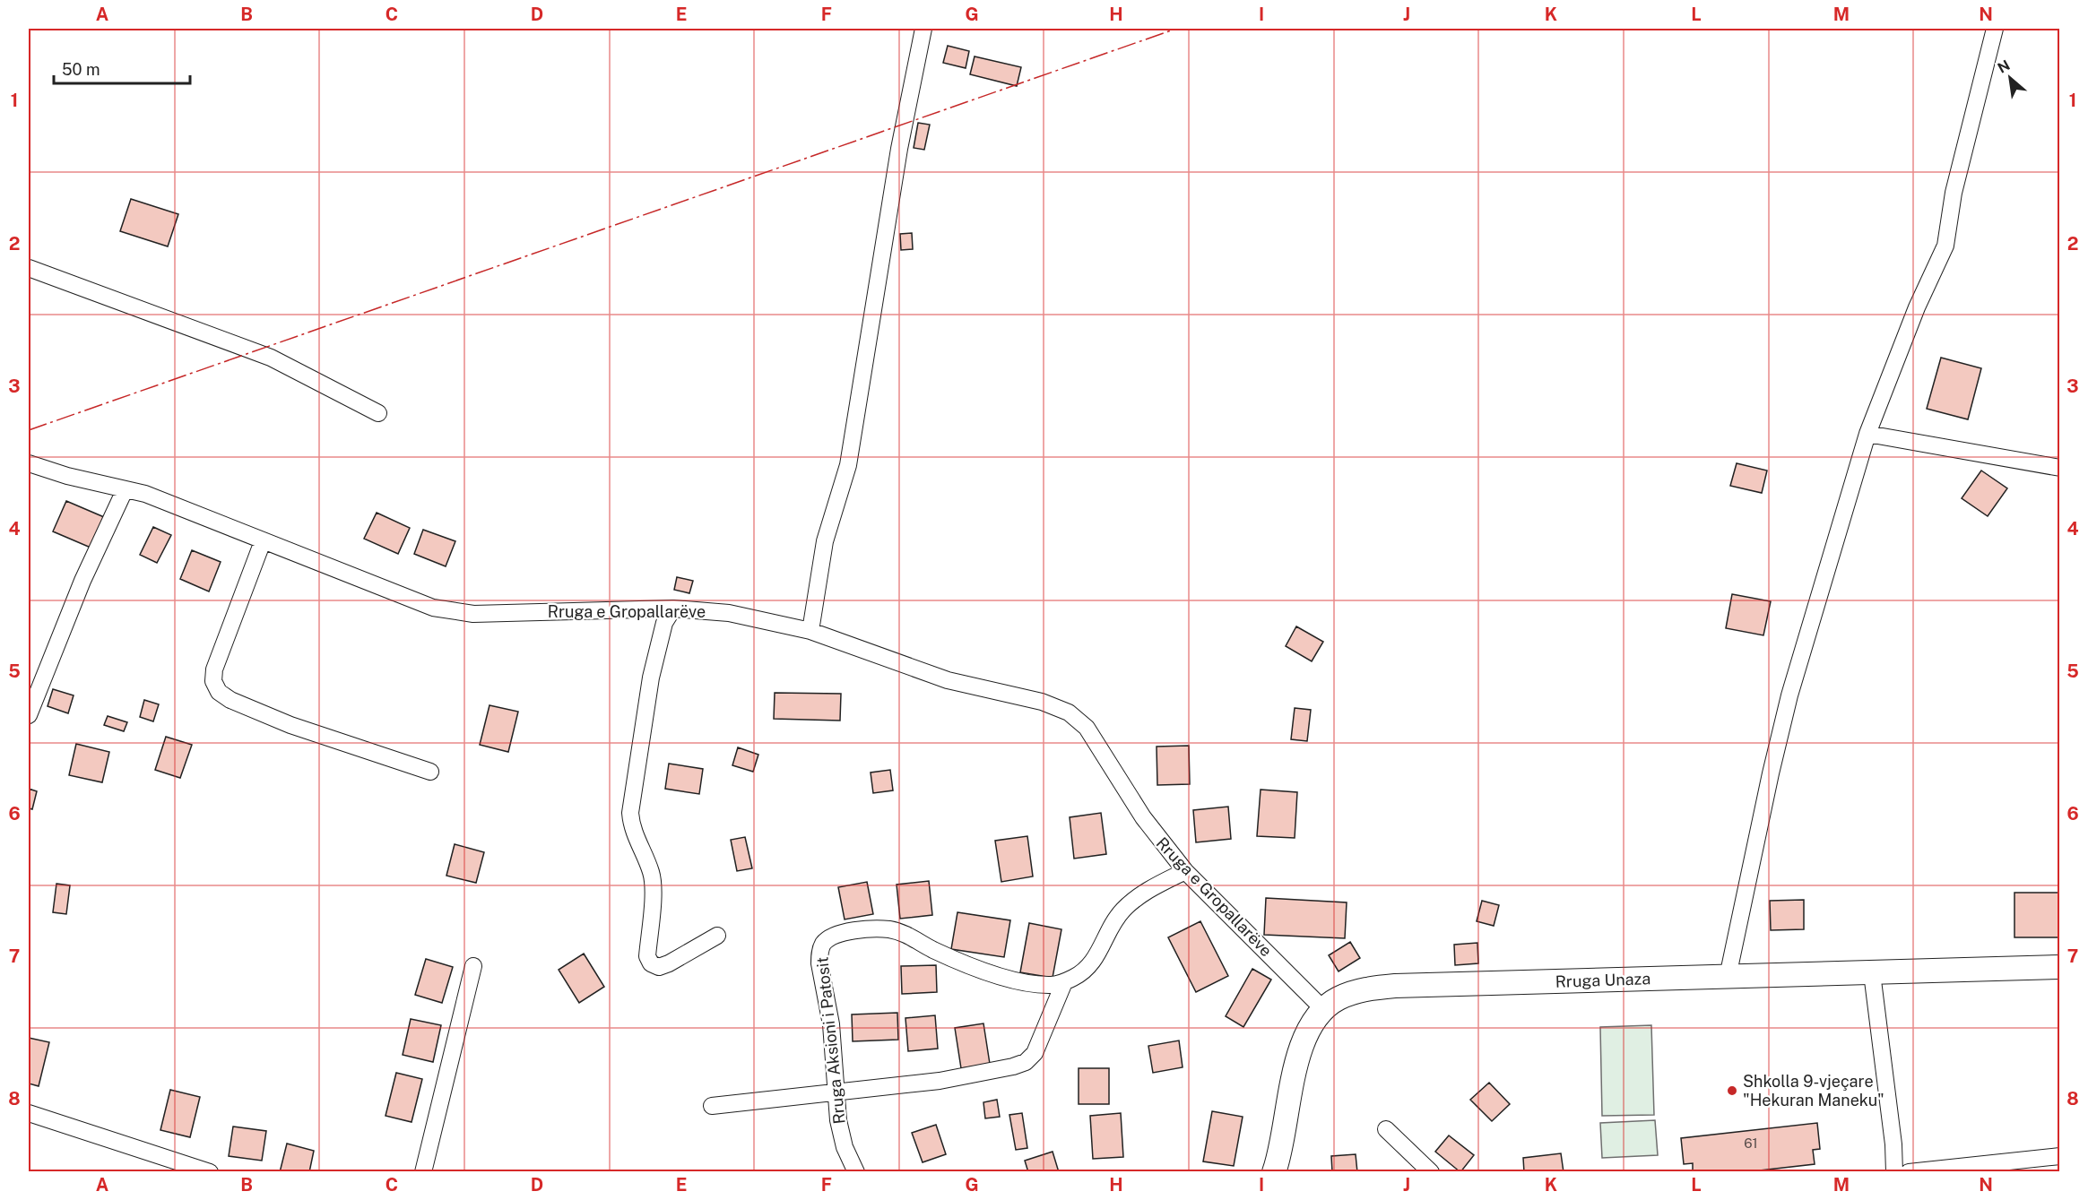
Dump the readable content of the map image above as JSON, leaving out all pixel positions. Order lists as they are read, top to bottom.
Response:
{
  "streets": {
    "main road": ["Rruga Unaza"],
    "street": ["Rruga e Gropallarëve", "Rruga Aksioni i Patosit"]
  },
  "crossings": [
    ["Rruga e Gropallarëve", "Rruga Unaza"]
  ],
  "places": ["Shkolla 9-vjeçare \"Hekuran Maneku\""],
  "house_numbers": ["61"],
  "scale_bar": "50 m",
  "north": "top left",
  "grid": {
    "columns": [
      "A",
      "B",
      "C",
      "D",
      "E",
      "F",
      "G",
      "H",
      "I",
      "J",
      "K",
      "L",
      "M",
      "N"
    ],
    "rows": [
      "1",
      "2",
      "3",
      "4",
      "5",
      "6",
      "7",
      "8"
    ]
  }
}
